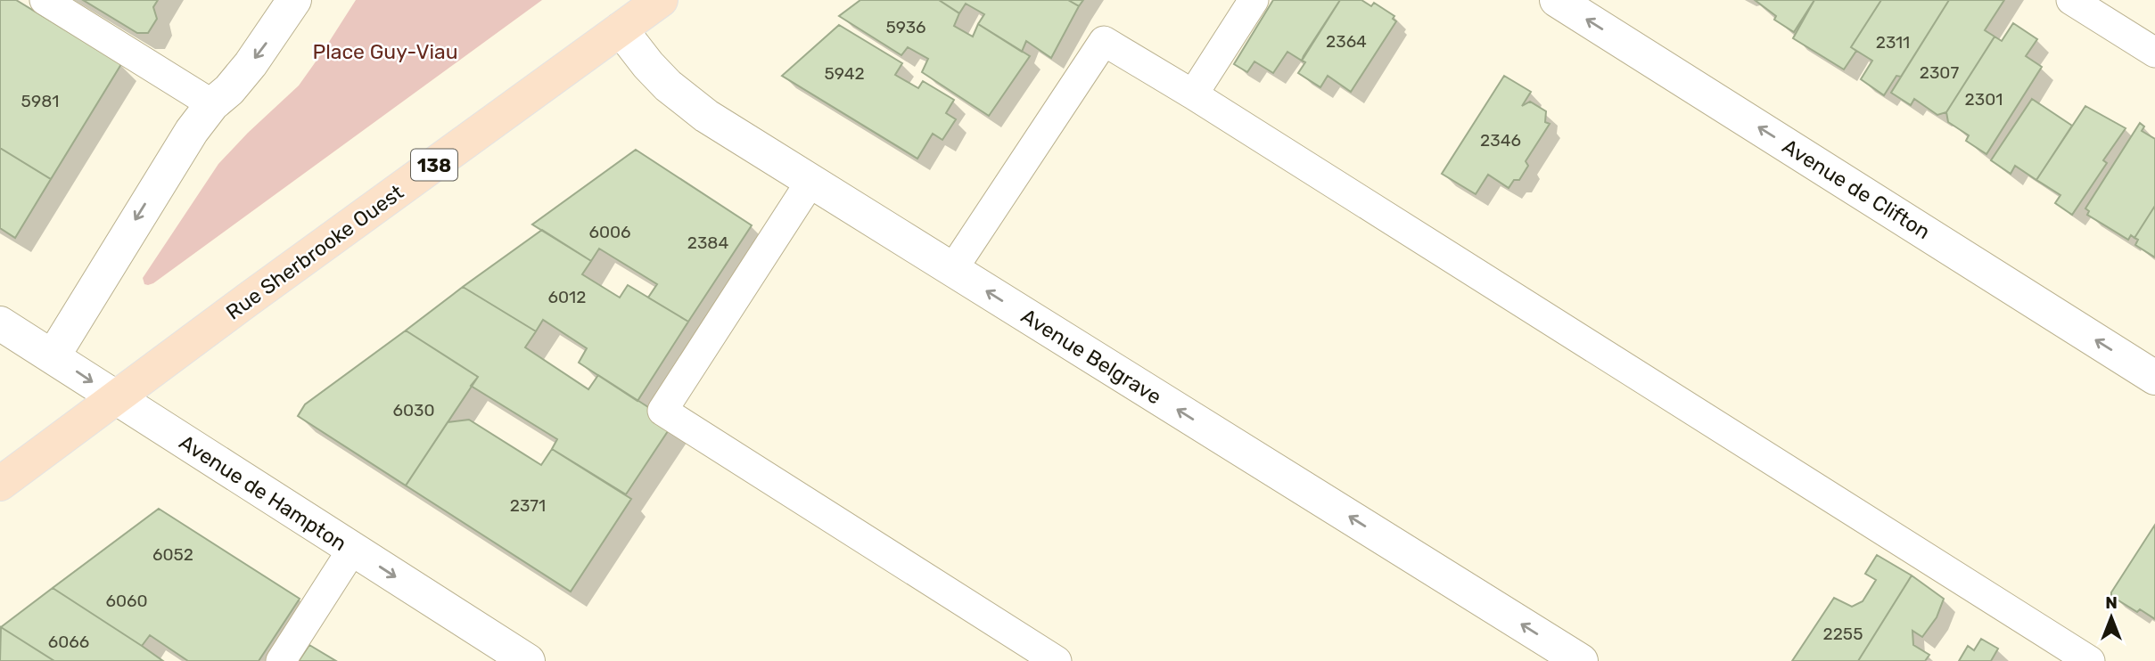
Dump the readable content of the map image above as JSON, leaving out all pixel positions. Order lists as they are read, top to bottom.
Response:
{
  "streets": {
    "main road": ["138", "Rue Sherbrooke Ouest"],
    "street": ["Avenue de Clifton", "Avenue Belgrave", "Avenue de Hampton"]
  },
  "crossings": [
    ["Rue Sherbrooke Ouest", "Avenue Belgrave"],
    ["Rue Sherbrooke Ouest", "Avenue de Hampton"]
  ],
  "one_way": ["Avenue de Clifton", "Avenue Belgrave", "Avenue de Hampton"],
  "parks": ["Place Guy-Viau"],
  "house_numbers": [
    "5936",
    "2364",
    "2311",
    "2307",
    "5942",
    "2301",
    "5981",
    "2346",
    "6006",
    "2384",
    "6012",
    "6030",
    "2371",
    "6052",
    "6060",
    "2255",
    "6066"
  ],
  "north": "top"
}
